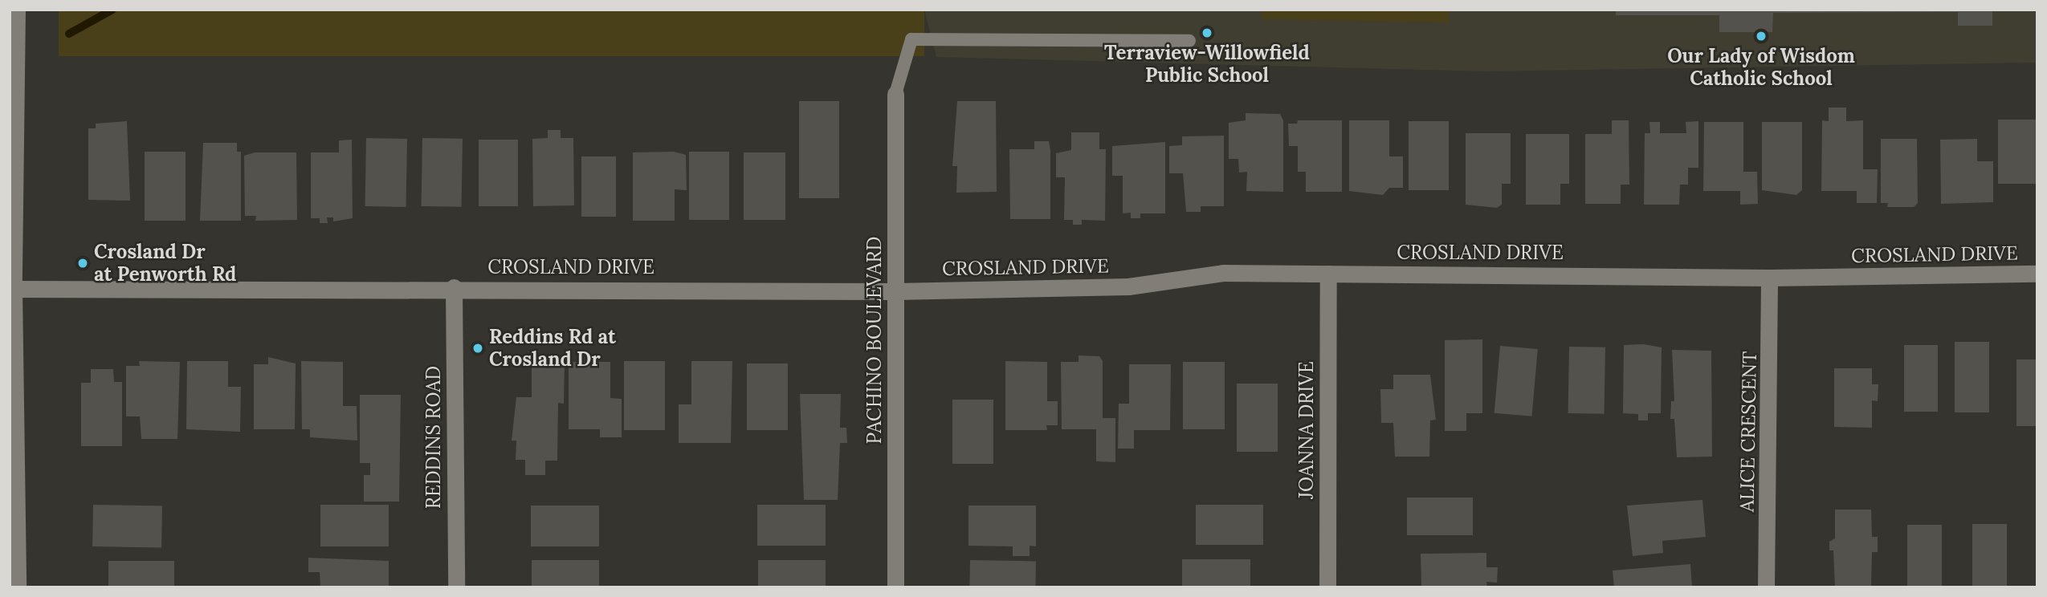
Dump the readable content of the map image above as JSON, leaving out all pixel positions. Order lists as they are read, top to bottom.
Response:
{
  "streets": {
    "street": [
      "CROSLAND DRIVE",
      "PACHINO BOULEVARD",
      "JOANNA DRIVE",
      "ALICE CRESCENT",
      "REDDINS ROAD"
    ]
  },
  "crossings": [
    ["CROSLAND DRIVE", "PACHINO BOULEVARD"],
    ["CROSLAND DRIVE", "JOANNA DRIVE"],
    ["CROSLAND DRIVE", "ALICE CRESCENT"],
    ["CROSLAND DRIVE", "REDDINS ROAD"]
  ],
  "places": [
    "Terraview-Willowfield Public School",
    "Our Lady of Wisdom Catholic School",
    "Crosland Dr at Penworth Rd",
    "Reddins Rd at Crosland Dr"
  ]
}
